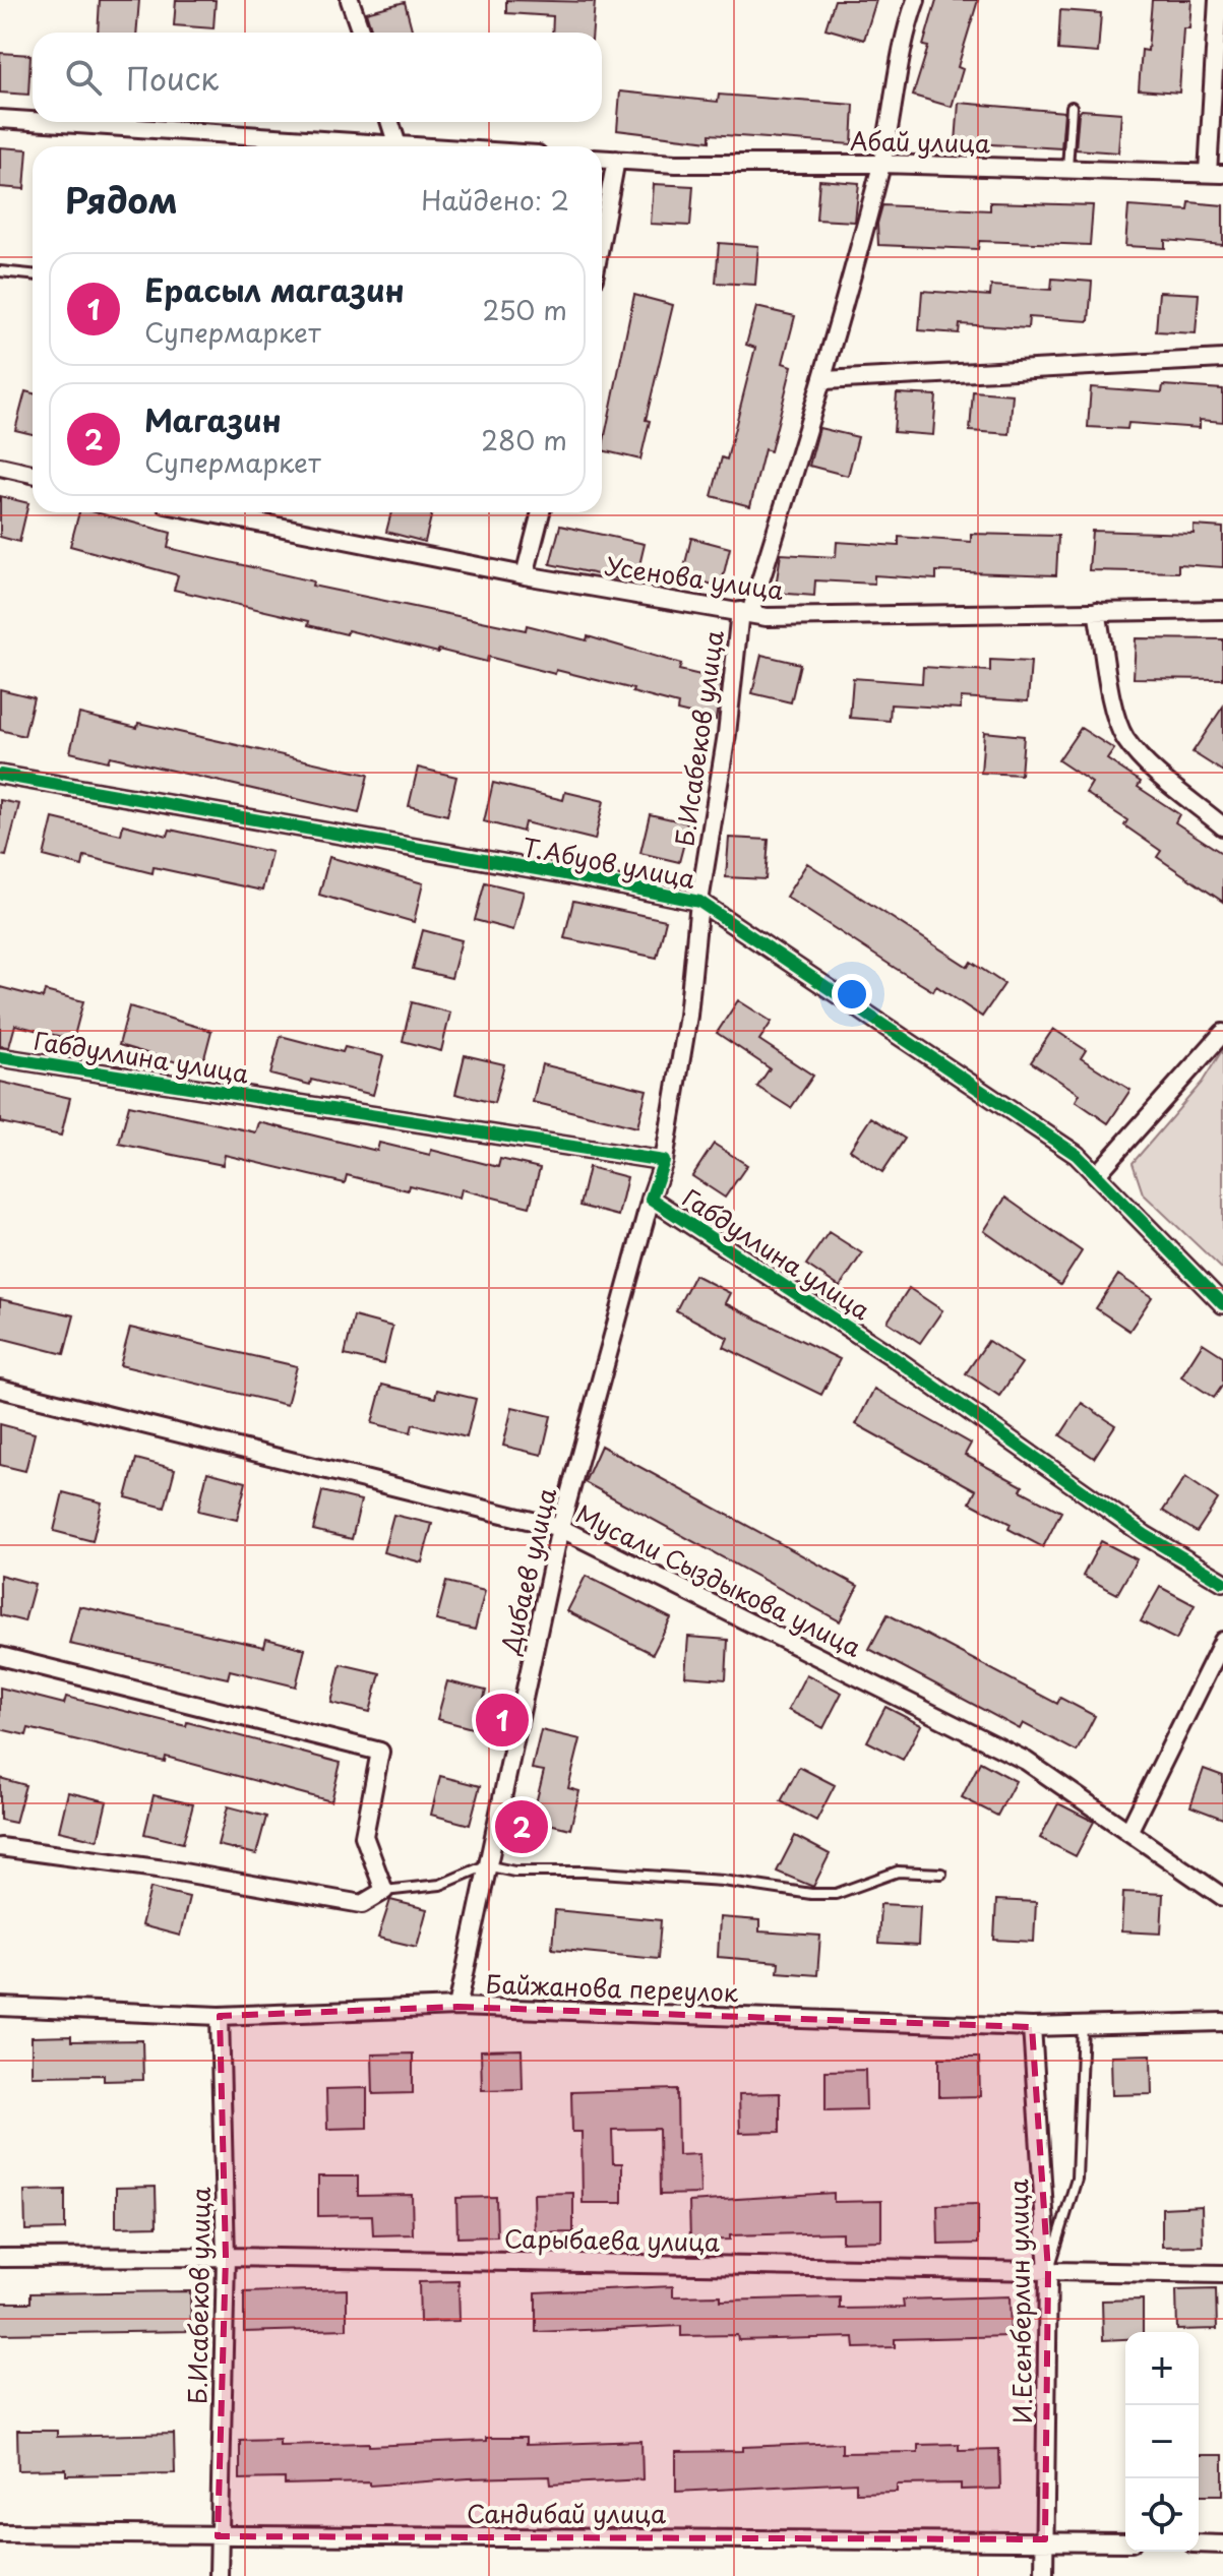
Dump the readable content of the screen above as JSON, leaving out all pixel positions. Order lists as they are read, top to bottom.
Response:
{
  "streets": {
    "street": [
      "Абай улица",
      "Усенова улица",
      "Б.Исабеков улица",
      "Т.Абуов улица",
      "Габдуллина улица",
      "Дибаев улица",
      "Мусали Сыздыкова улица",
      "Байжанова переулок",
      "Сарыбаева улица",
      "И.Есенберлин улица",
      "Сандибай улица"
    ]
  },
  "crossings": [
    ["Абай улица", "Б.Исабеков улица"],
    ["Усенова улица", "Б.Исабеков улица"],
    ["Б.Исабеков улица", "Т.Абуов улица"],
    ["Б.Исабеков улица", "Габдуллина улица"],
    ["Б.Исабеков улица", "Байжанова переулок"],
    ["Б.Исабеков улица", "Сарыбаева улица"],
    ["Б.Исабеков улица", "Сандибай улица"],
    ["Габдуллина улица", "Дибаев улица"],
    ["Дибаев улица", "Мусали Сыздыкова улица"],
    ["Дибаев улица", "Байжанова переулок"],
    ["Байжанова переулок", "И.Есенберлин улица"],
    ["Сарыбаева улица", "И.Есенберлин улица"],
    ["И.Есенберлин улица", "Сандибай улица"]
  ],
  "page": {
    "search": "Поиск",
    "heading": ["Рядом", "Найдено: 2"],
    "list": [
      {
        "mark": "1",
        "name": "Ерасыл магазин",
        "note": "Супермаркет",
        "value": "250 m"
      },
      {
        "mark": "2",
        "name": "Магазин",
        "note": "Супермаркет",
        "value": "280 m"
      }
    ],
    "pins": ["1", "2"],
    "map_buttons": ["+", "−"]
  }
}
